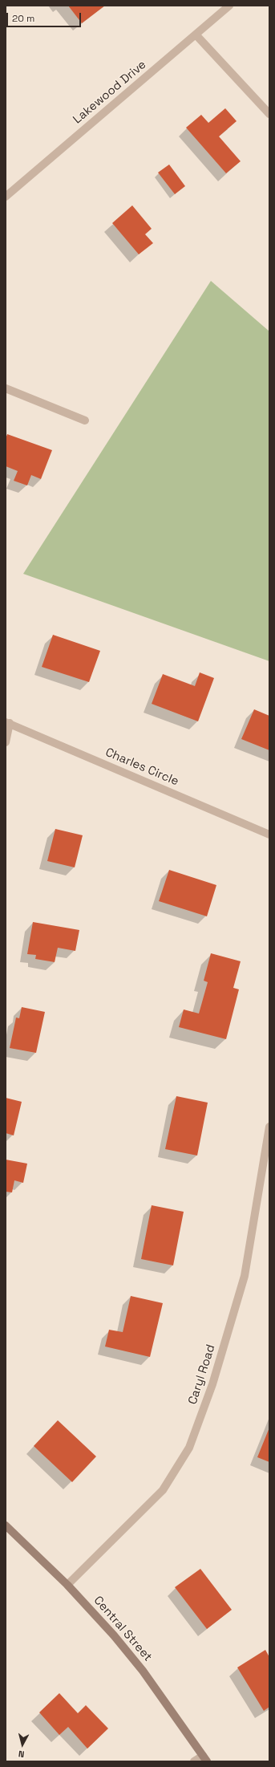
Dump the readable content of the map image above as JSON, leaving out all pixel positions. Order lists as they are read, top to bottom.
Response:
{
  "streets": {
    "main road": ["Central Street"],
    "street": ["Lakewood Drive", "Charles Circle", "Caryl Road"]
  },
  "crossings": [
    ["Caryl Road", "Central Street"]
  ],
  "scale_bar": "20 m",
  "north": "bottom"
}
